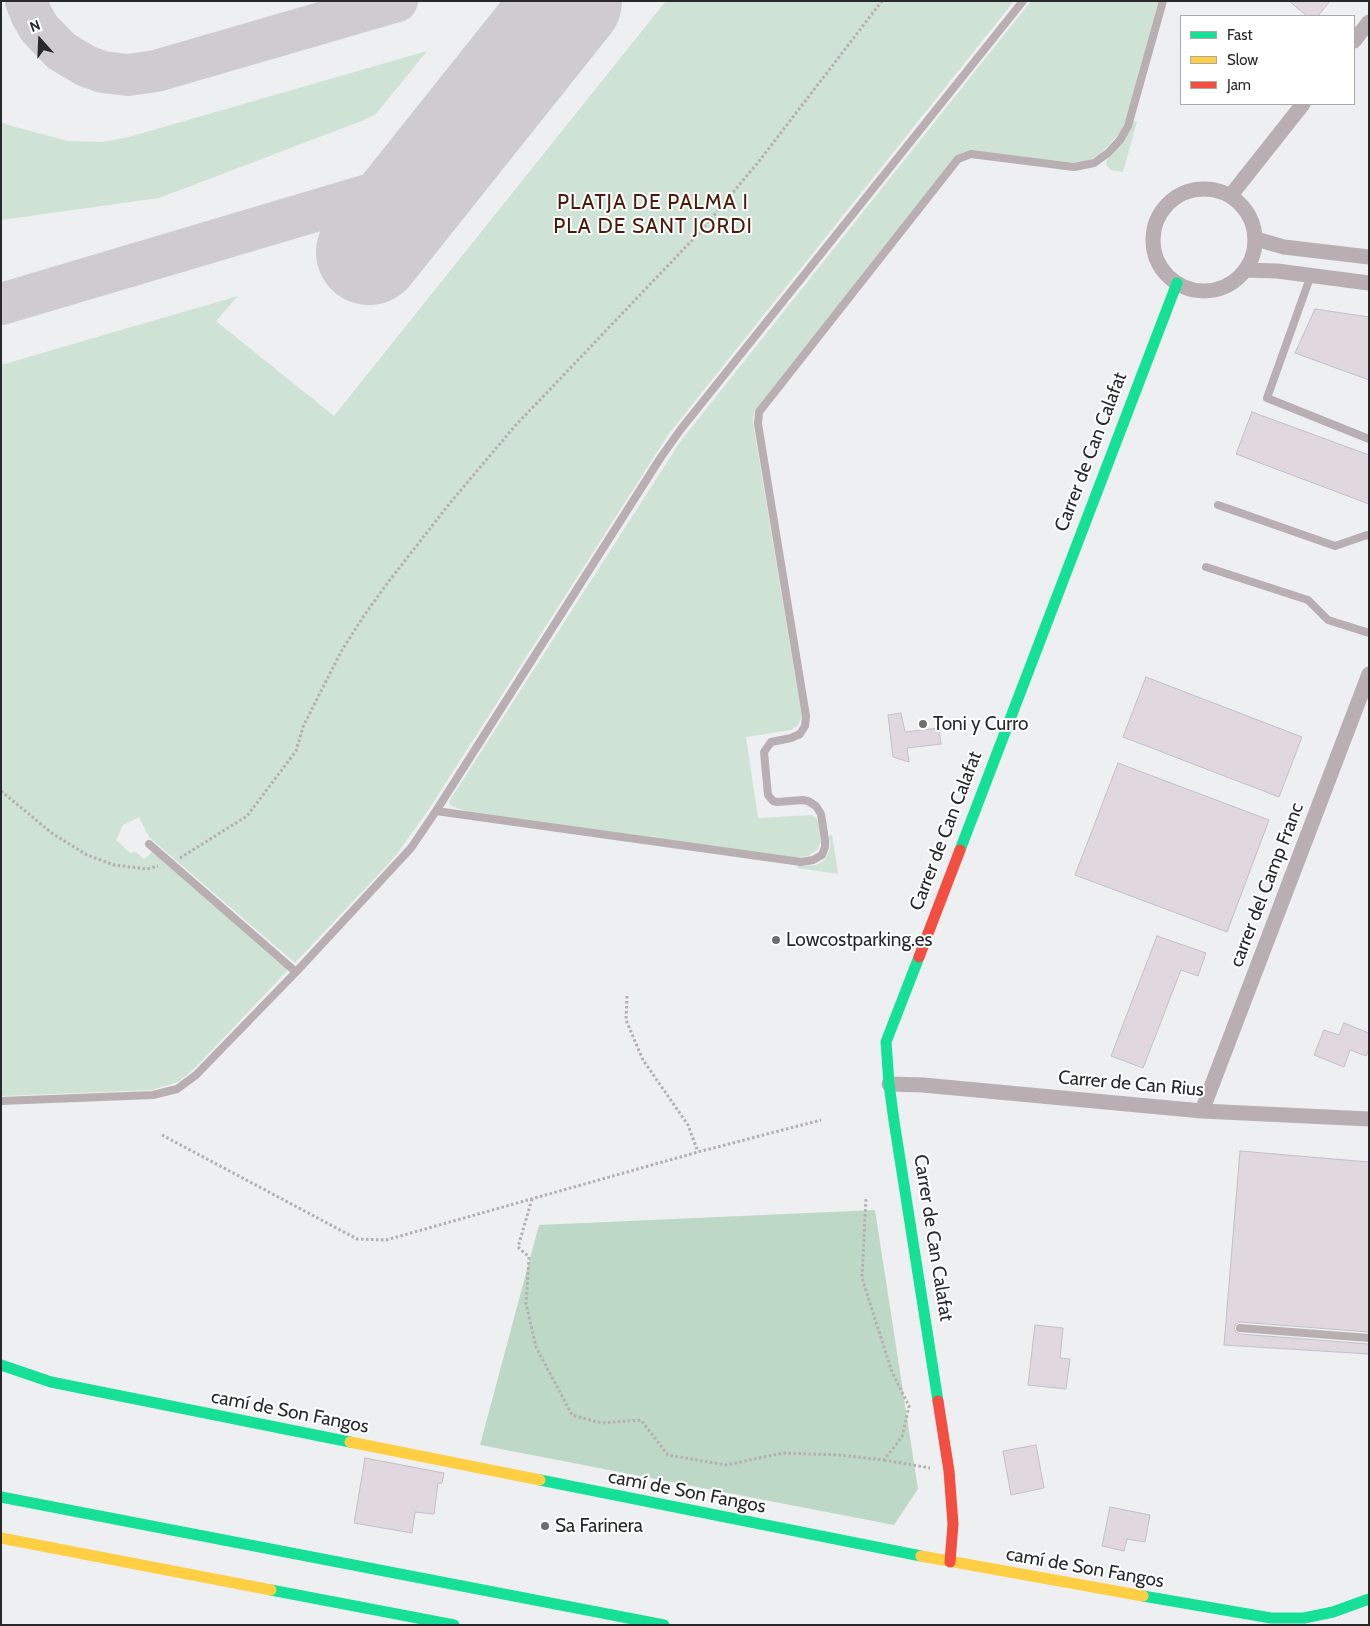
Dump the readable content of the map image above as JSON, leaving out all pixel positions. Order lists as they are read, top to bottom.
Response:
{
  "streets": {
    "main road": ["Carrer de Can Calafat", "camí de Son Fangos"],
    "street": ["carrer del Camp Franc", "Carrer de Can Rius"]
  },
  "crossings": [
    ["Carrer de Can Calafat", "Carrer de Can Rius"],
    ["Carrer de Can Calafat", "camí de Son Fangos"],
    ["carrer del Camp Franc", "Carrer de Can Rius"]
  ],
  "districts": ["PLATJA DE PALMA I PLA DE SANT JORDI"],
  "places": ["Toni y Curro", "Lowcostparking.es", "Sa Farinera"],
  "legend": ["Fast", "Slow", "Jam"],
  "north": "top"
}
